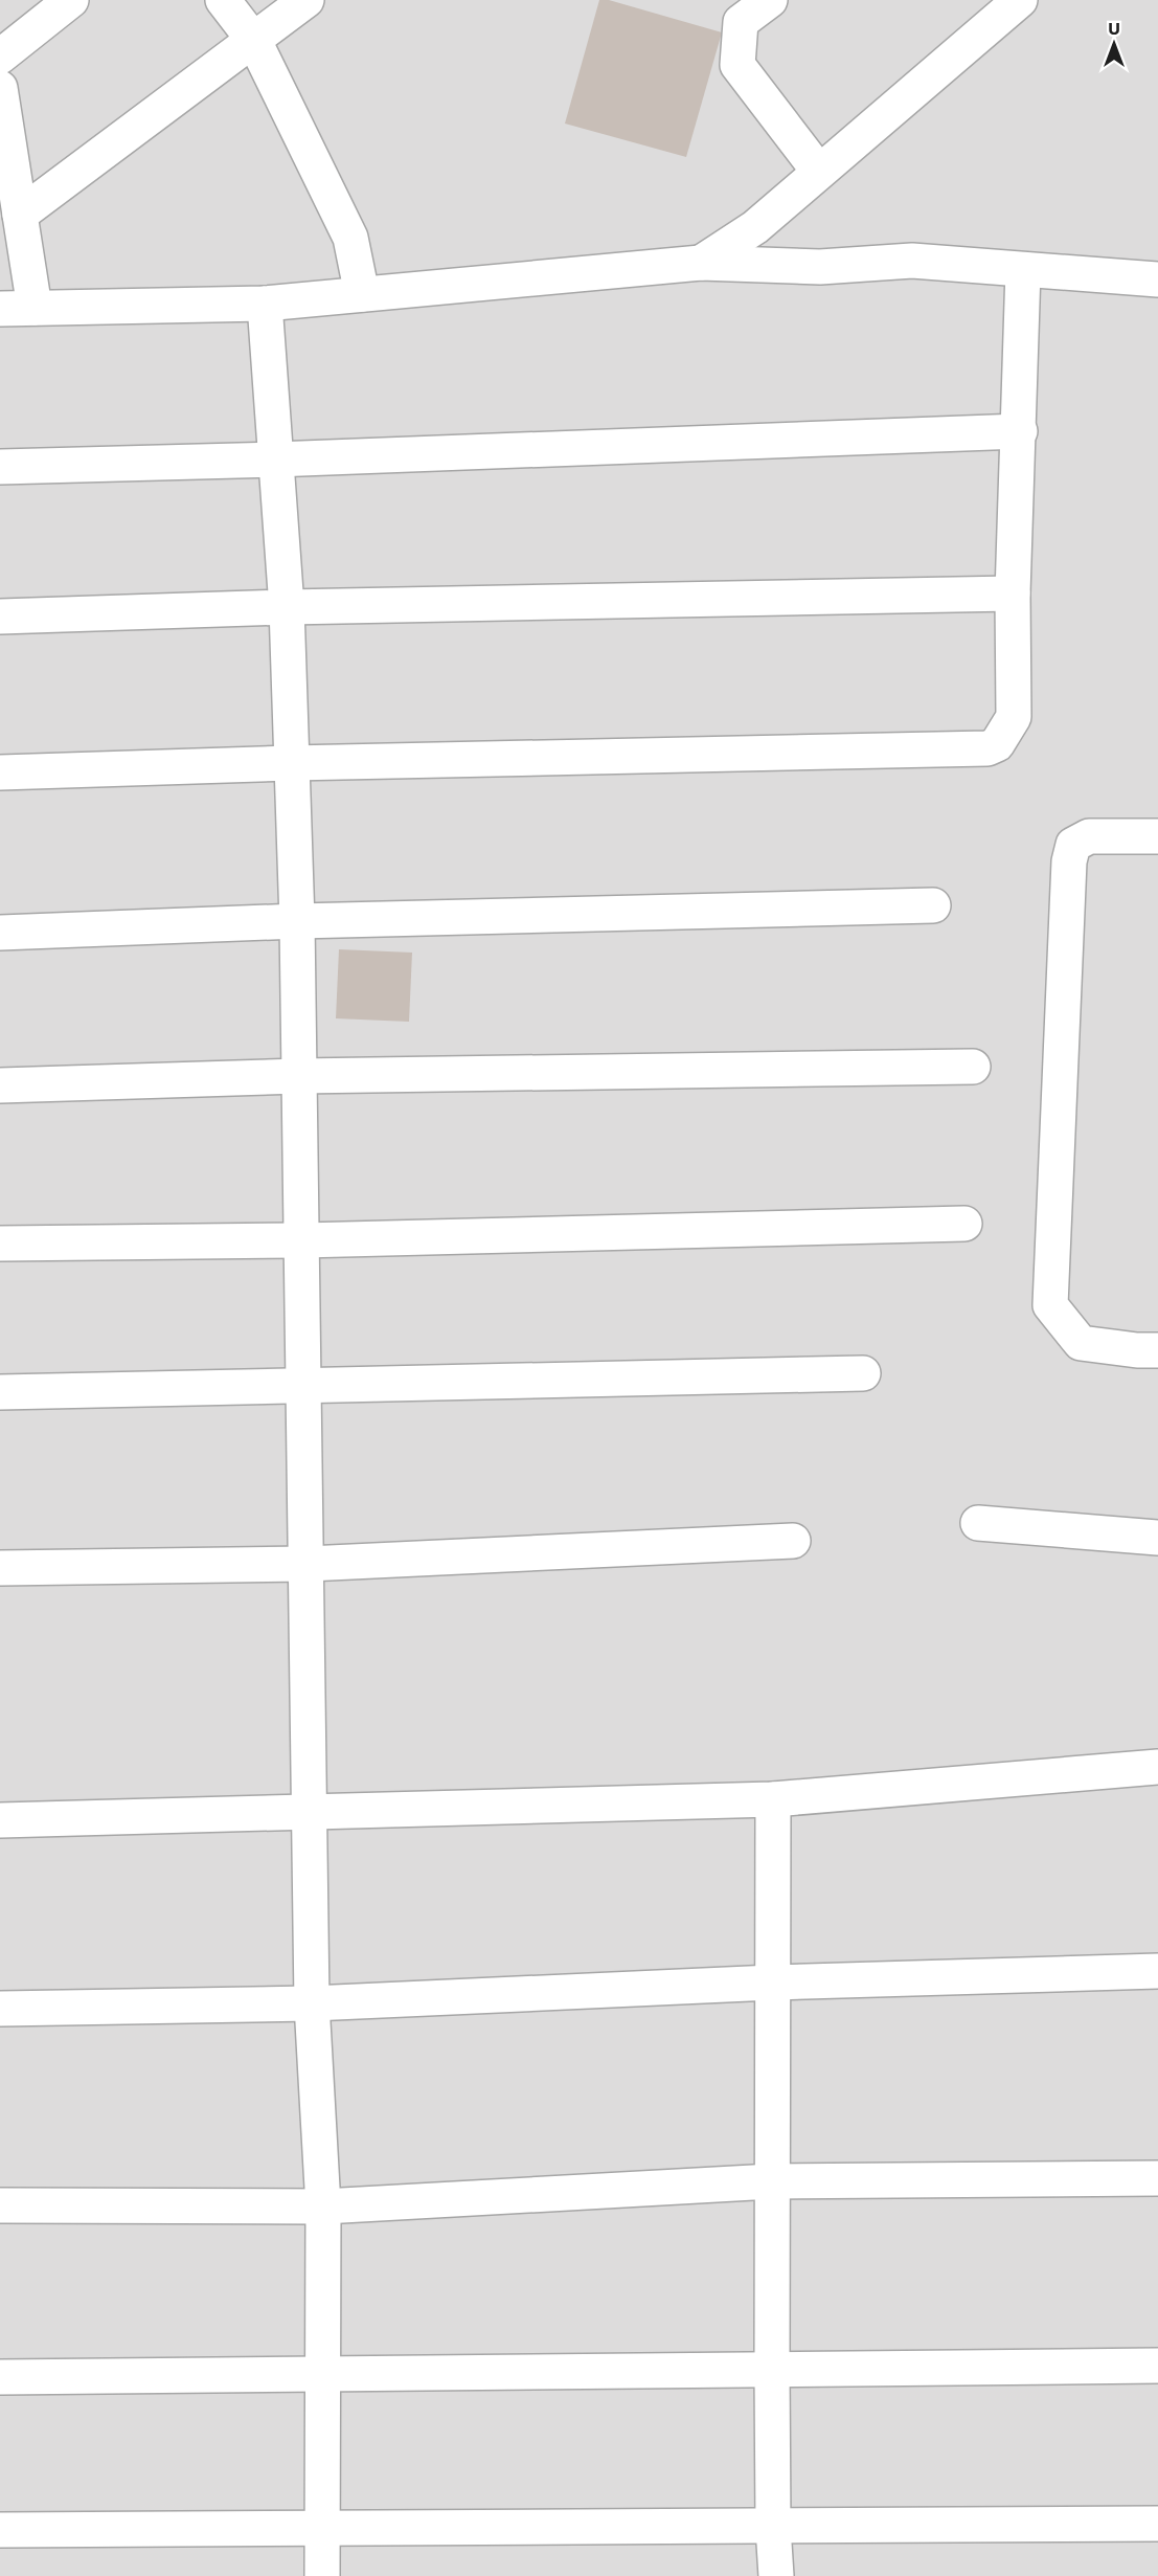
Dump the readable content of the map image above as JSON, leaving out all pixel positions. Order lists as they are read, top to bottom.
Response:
{
  "north": "top"
}
